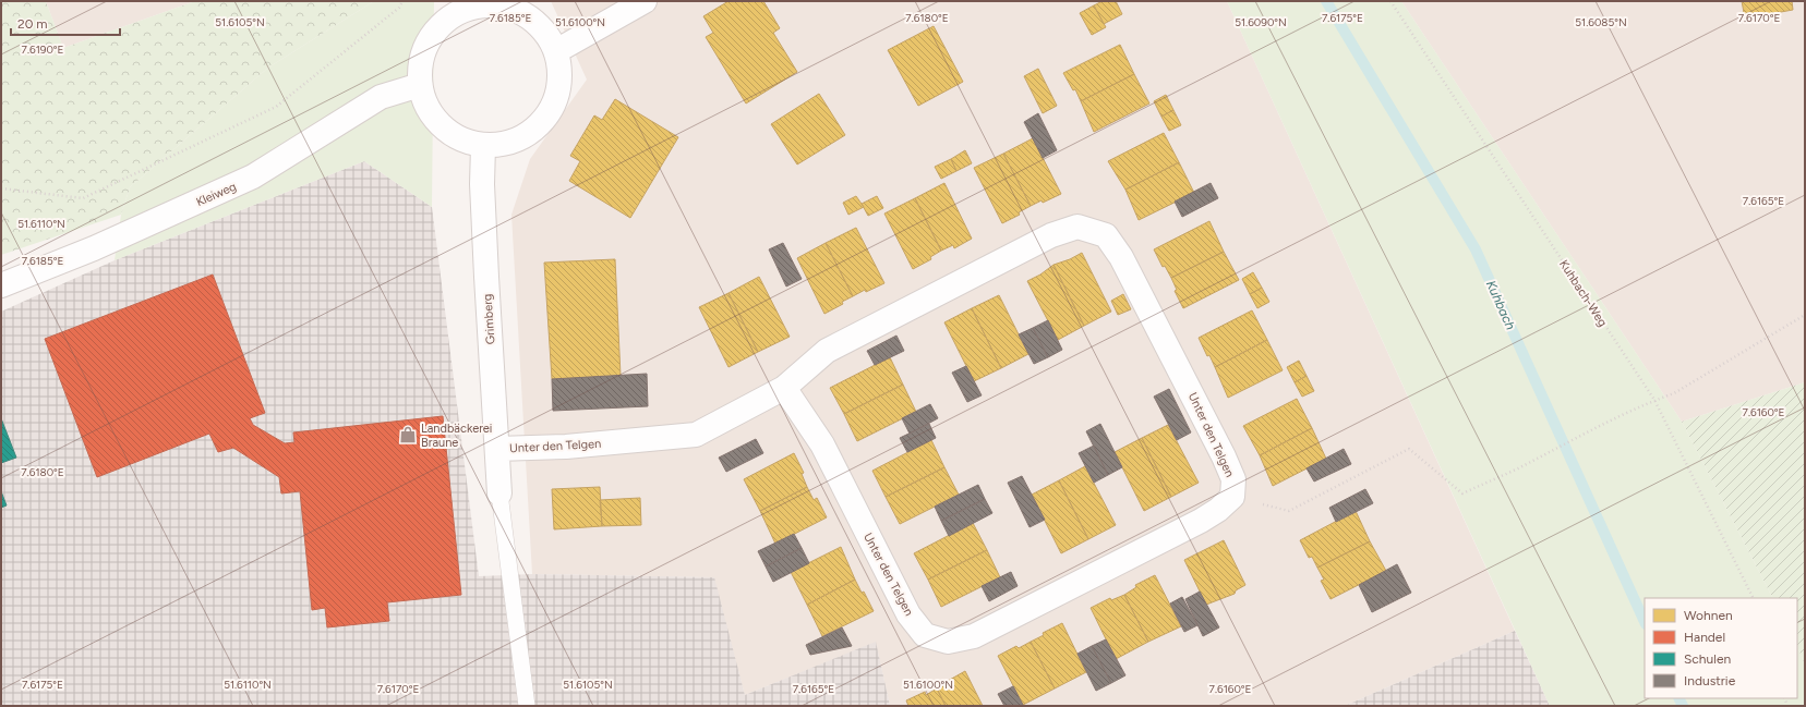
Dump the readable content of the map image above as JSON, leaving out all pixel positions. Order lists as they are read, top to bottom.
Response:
{
  "streets": {
    "street": ["Kleiweg", "Grimberg", "Unter den Telgen"],
    "path": ["Kuhbach-Weg"]
  },
  "crossings": [
    ["Kleiweg", "Grimberg"],
    ["Grimberg", "Unter den Telgen"]
  ],
  "water": ["Kuhbach"],
  "places": {
    "shop": ["Landbäckerei Braune"]
  },
  "legend": [
    "Wohnen",
    "Handel",
    "Schulen",
    "Industrie"
  ],
  "scale_bar": "20 m",
  "coordinates": [
    "7.6185°E",
    "7.6180°E",
    "7.6175°E",
    "7.6170°E",
    "51.6105°N",
    "51.6100°N",
    "51.6090°N",
    "51.6085°N",
    "7.6190°E",
    "7.6165°E",
    "51.6110°N",
    "7.6160°E"
  ]
}
